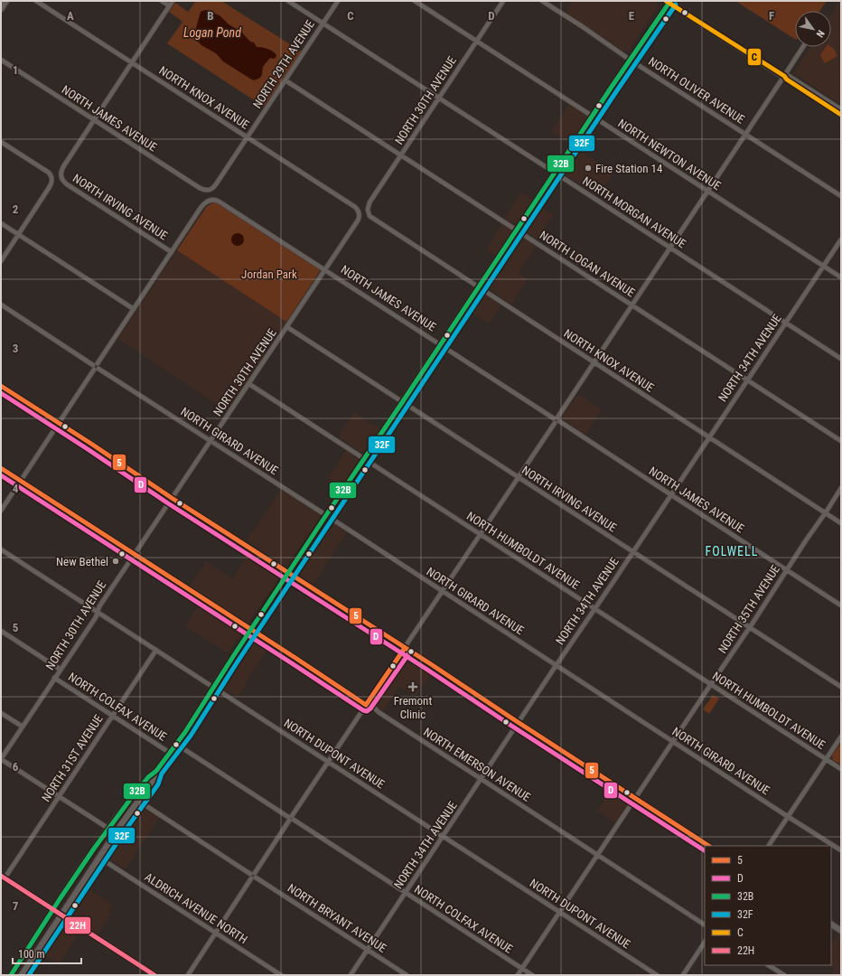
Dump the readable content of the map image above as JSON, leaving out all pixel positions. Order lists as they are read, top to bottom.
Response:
{
  "streets": {
    "street": [
      "NORTH 29TH AVENUE",
      "NORTH OLIVER AVENUE",
      "NORTH KNOX AVENUE",
      "NORTH 30TH AVENUE",
      "NORTH JAMES AVENUE",
      "NORTH NEWTON AVENUE",
      "NORTH IRVING AVENUE",
      "NORTH MORGAN AVENUE",
      "NORTH LOGAN AVENUE",
      "NORTH 34TH AVENUE",
      "NORTH GIRARD AVENUE",
      "NORTH HUMBOLDT AVENUE",
      "NORTH 35TH AVENUE",
      "NORTH COLFAX AVENUE",
      "NORTH DUPONT AVENUE",
      "NORTH 31ST AVENUE",
      "NORTH EMERSON AVENUE",
      "ALDRICH AVENUE NORTH",
      "NORTH BRYANT AVENUE"
    ]
  },
  "crossings": [
    ["NORTH 29TH AVENUE", "NORTH KNOX AVENUE"],
    ["NORTH 29TH AVENUE", "NORTH JAMES AVENUE"],
    ["NORTH 29TH AVENUE", "NORTH MORGAN AVENUE"],
    ["NORTH 29TH AVENUE", "NORTH LOGAN AVENUE"],
    ["NORTH KNOX AVENUE", "NORTH 30TH AVENUE"],
    ["NORTH KNOX AVENUE", "NORTH 34TH AVENUE"],
    ["NORTH KNOX AVENUE", "NORTH 35TH AVENUE"],
    ["NORTH 30TH AVENUE", "NORTH JAMES AVENUE"],
    ["NORTH 30TH AVENUE", "NORTH NEWTON AVENUE"],
    ["NORTH 30TH AVENUE", "NORTH IRVING AVENUE"],
    ["NORTH 30TH AVENUE", "NORTH MORGAN AVENUE"],
    ["NORTH 30TH AVENUE", "NORTH LOGAN AVENUE"],
    ["NORTH 30TH AVENUE", "NORTH GIRARD AVENUE"],
    ["NORTH 30TH AVENUE", "NORTH HUMBOLDT AVENUE"],
    ["NORTH 30TH AVENUE", "NORTH COLFAX AVENUE"],
    ["NORTH 30TH AVENUE", "NORTH DUPONT AVENUE"],
    ["NORTH 30TH AVENUE", "NORTH EMERSON AVENUE"],
    ["NORTH JAMES AVENUE", "NORTH IRVING AVENUE"],
    ["NORTH JAMES AVENUE", "NORTH 34TH AVENUE"],
    ["NORTH JAMES AVENUE", "NORTH 35TH AVENUE"],
    ["NORTH NEWTON AVENUE", "NORTH 34TH AVENUE"],
    ["NORTH IRVING AVENUE", "NORTH 34TH AVENUE"],
    ["NORTH IRVING AVENUE", "NORTH 35TH AVENUE"],
    ["NORTH MORGAN AVENUE", "NORTH 34TH AVENUE"],
    ["NORTH LOGAN AVENUE", "NORTH 34TH AVENUE"],
    ["NORTH 34TH AVENUE", "NORTH GIRARD AVENUE"],
    ["NORTH 34TH AVENUE", "NORTH HUMBOLDT AVENUE"],
    ["NORTH 34TH AVENUE", "NORTH COLFAX AVENUE"],
    ["NORTH 34TH AVENUE", "NORTH DUPONT AVENUE"],
    ["NORTH 34TH AVENUE", "NORTH EMERSON AVENUE"],
    ["NORTH 34TH AVENUE", "NORTH BRYANT AVENUE"],
    ["NORTH GIRARD AVENUE", "NORTH 35TH AVENUE"],
    ["NORTH HUMBOLDT AVENUE", "NORTH 35TH AVENUE"],
    ["NORTH 35TH AVENUE", "NORTH COLFAX AVENUE"],
    ["NORTH 35TH AVENUE", "NORTH DUPONT AVENUE"],
    ["NORTH 35TH AVENUE", "NORTH EMERSON AVENUE"],
    ["NORTH COLFAX AVENUE", "NORTH 31ST AVENUE"],
    ["NORTH DUPONT AVENUE", "NORTH 31ST AVENUE"]
  ],
  "districts": ["FOLWELL"],
  "water": ["Logan Pond"],
  "parks": ["Jordan Park"],
  "places": {
    "other": ["Fire Station 14", "New Bethel"],
    "health": ["Fremont Clinic"]
  },
  "lines": [
    "transit line 32B",
    "transit line C",
    "transit line 32F",
    "transit line 5",
    "transit line D",
    "transit line 22H"
  ],
  "legend": [
    "5",
    "D",
    "32B",
    "32F",
    "C",
    "22H"
  ],
  "scale_bar": "100 m",
  "north": "bottom right",
  "grid": {
    "columns": [
      "A",
      "B",
      "C",
      "D",
      "E",
      "F"
    ],
    "rows": [
      "1",
      "2",
      "3",
      "4",
      "5",
      "6",
      "7"
    ]
  }
}
